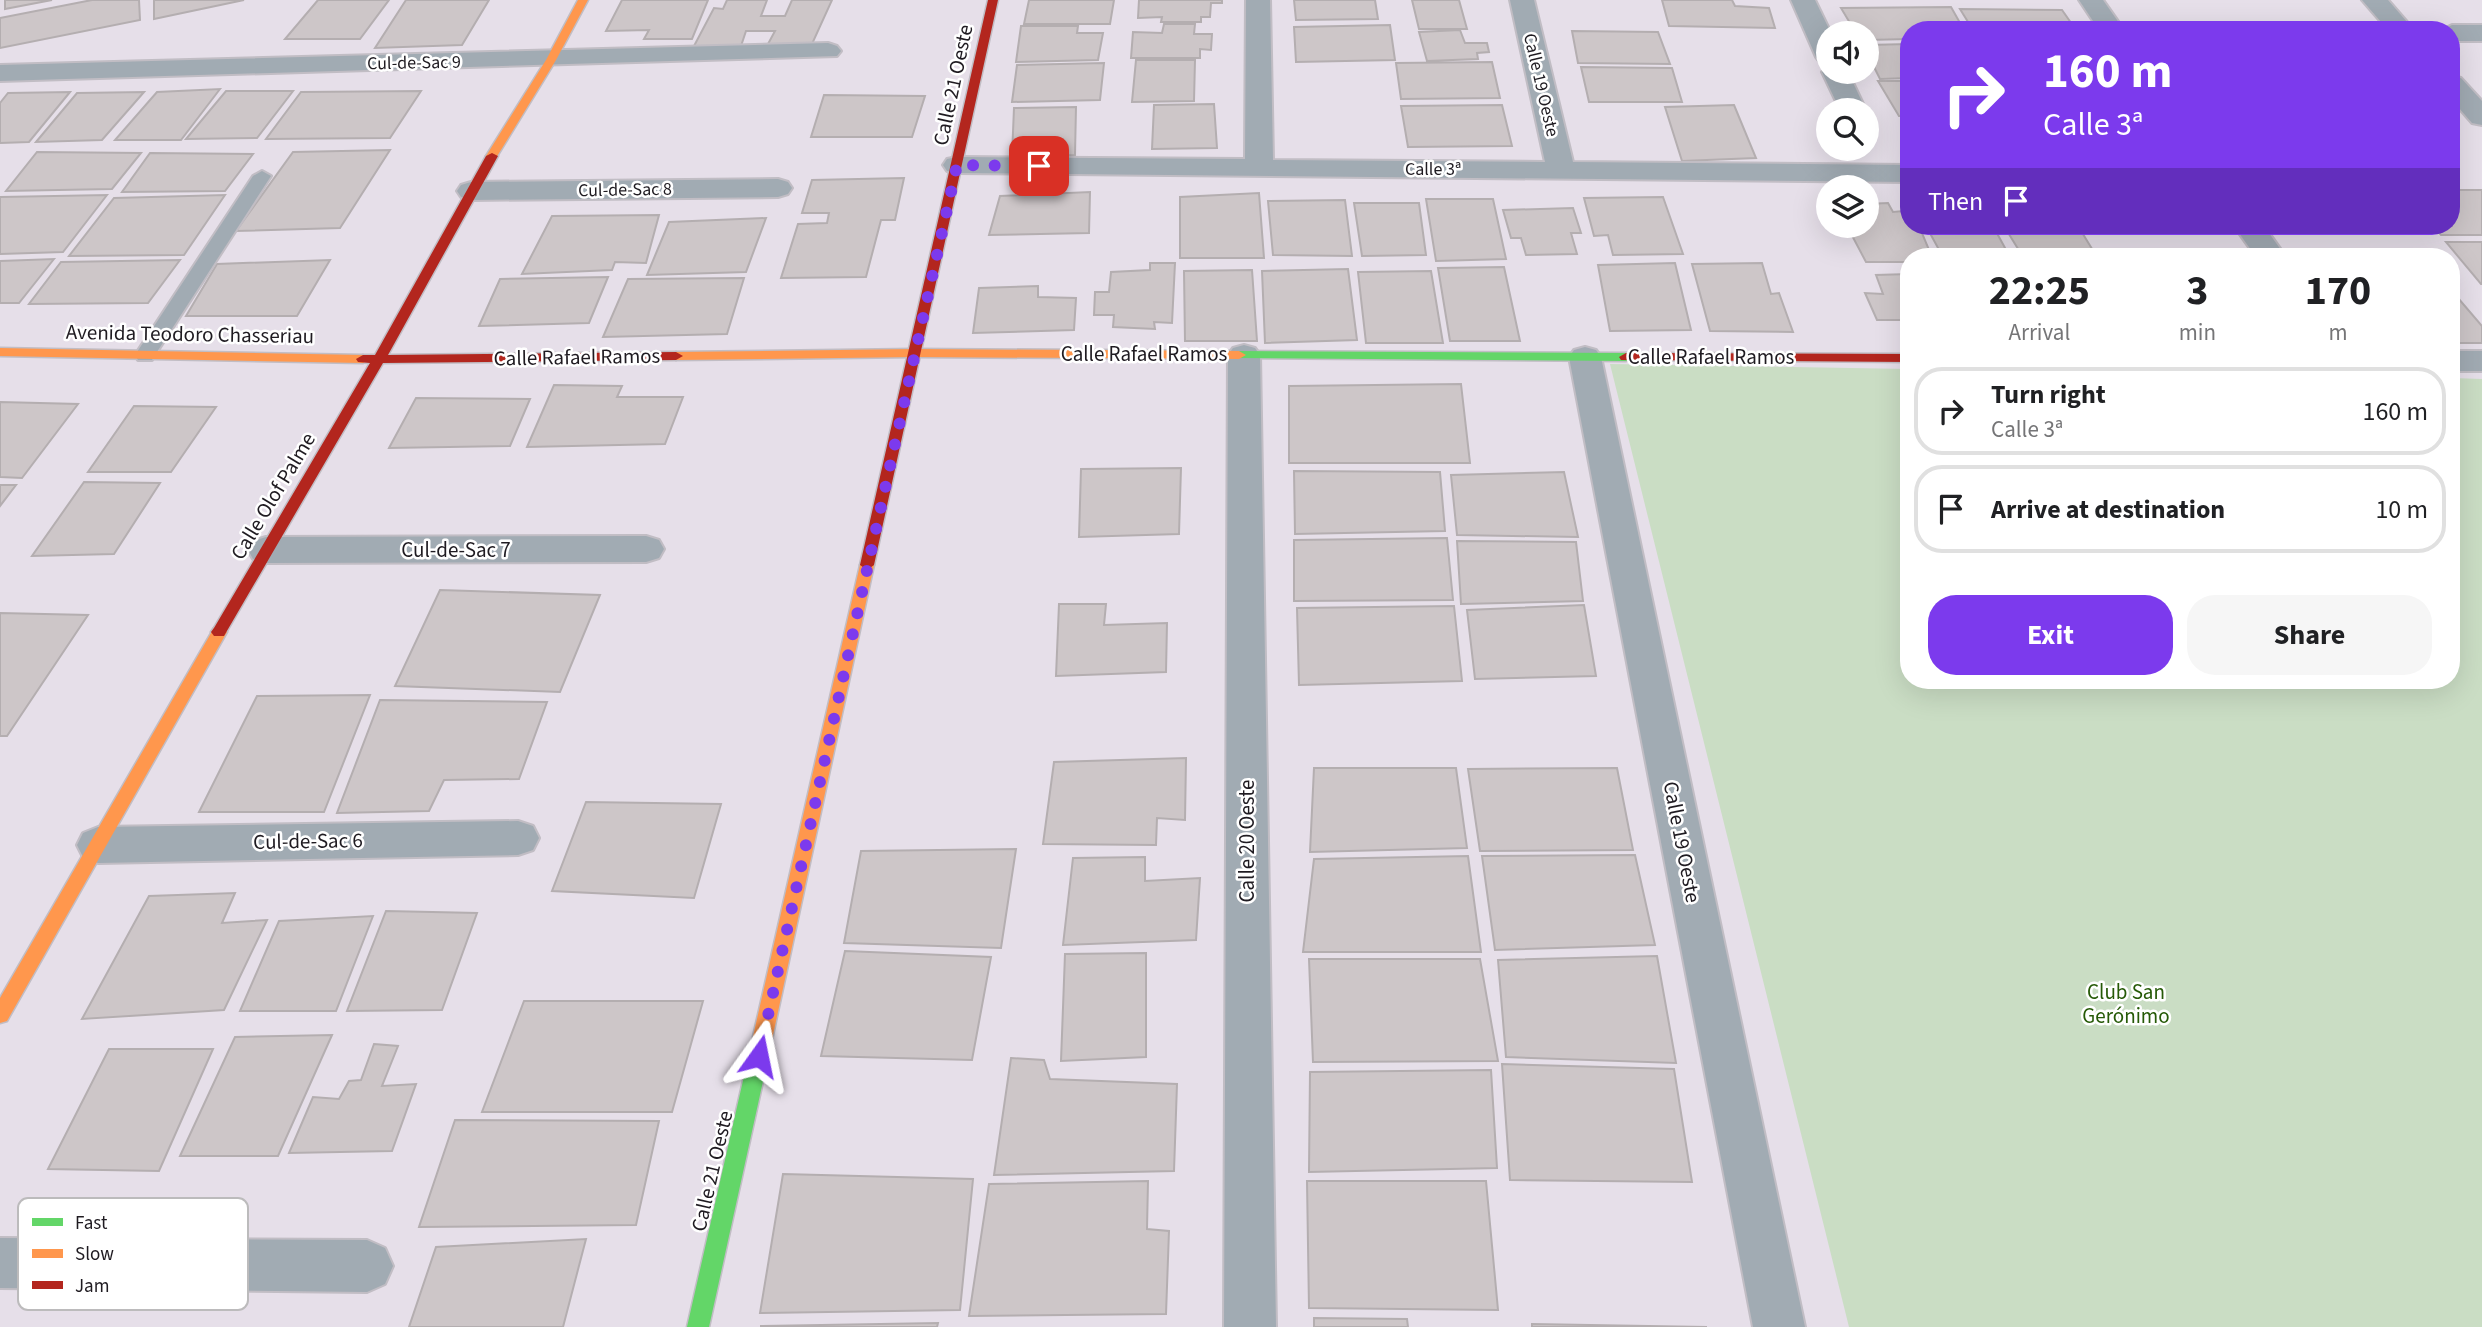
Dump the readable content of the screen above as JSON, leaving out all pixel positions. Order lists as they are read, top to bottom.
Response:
{
  "streets": {
    "street": [
      "Cul-de-Sac 9",
      "Calle 21 Oeste",
      "Calle 19 Oeste",
      "Calle 3ª",
      "Cul-de-Sac 8",
      "Avenida Teodoro Chasseriau",
      "Calle Rafael Ramos",
      "Calle Olof Palme",
      "Cul-de-Sac 7",
      "Cul-de-Sac 6",
      "Calle 20 Oeste"
    ]
  },
  "crossings": [
    ["Cul-de-Sac 9", "Calle Olof Palme"],
    ["Calle 21 Oeste", "Calle 3ª"],
    ["Calle 21 Oeste", "Calle Rafael Ramos"],
    ["Calle 19 Oeste", "Calle 3ª"],
    ["Calle 19 Oeste", "Calle Rafael Ramos"],
    ["Cul-de-Sac 8", "Calle Olof Palme"],
    ["Avenida Teodoro Chasseriau", "Calle Rafael Ramos"],
    ["Avenida Teodoro Chasseriau", "Calle Olof Palme"],
    ["Calle Rafael Ramos", "Calle Olof Palme"],
    ["Calle Rafael Ramos", "Calle 20 Oeste"],
    ["Calle Olof Palme", "Cul-de-Sac 7"],
    ["Calle Olof Palme", "Cul-de-Sac 6"]
  ],
  "parks": ["Club San Gerónimo"],
  "legend": ["Fast", "Slow", "Jam"],
  "page": {
    "turn": ["160 m", "Calle 3ª"],
    "then": "Then",
    "eta": [
      "22:25",
      "Arrival",
      "3",
      "min",
      "170",
      "m"
    ],
    "list": [
      {
        "name": "Turn right",
        "note": "Calle 3ª",
        "value": "160 m"
      },
      {
        "name": "Arrive at destination",
        "value": "10 m"
      }
    ],
    "buttons": ["Exit", "Share"]
  }
}
